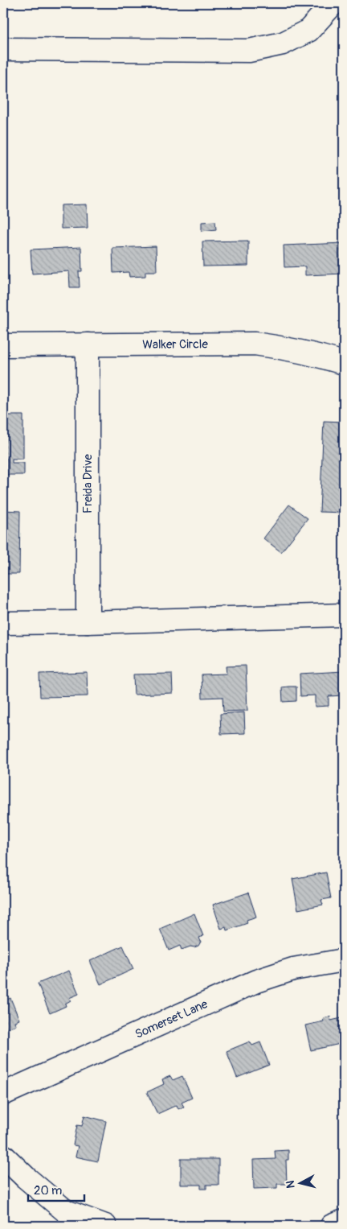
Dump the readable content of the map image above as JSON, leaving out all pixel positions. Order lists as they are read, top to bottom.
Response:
{
  "streets": {
    "street": ["Walker Circle", "Freida Drive", "Somerset Lane"]
  },
  "crossings": [
    ["Walker Circle", "Freida Drive"]
  ],
  "scale_bar": "20 m",
  "north": "left"
}
